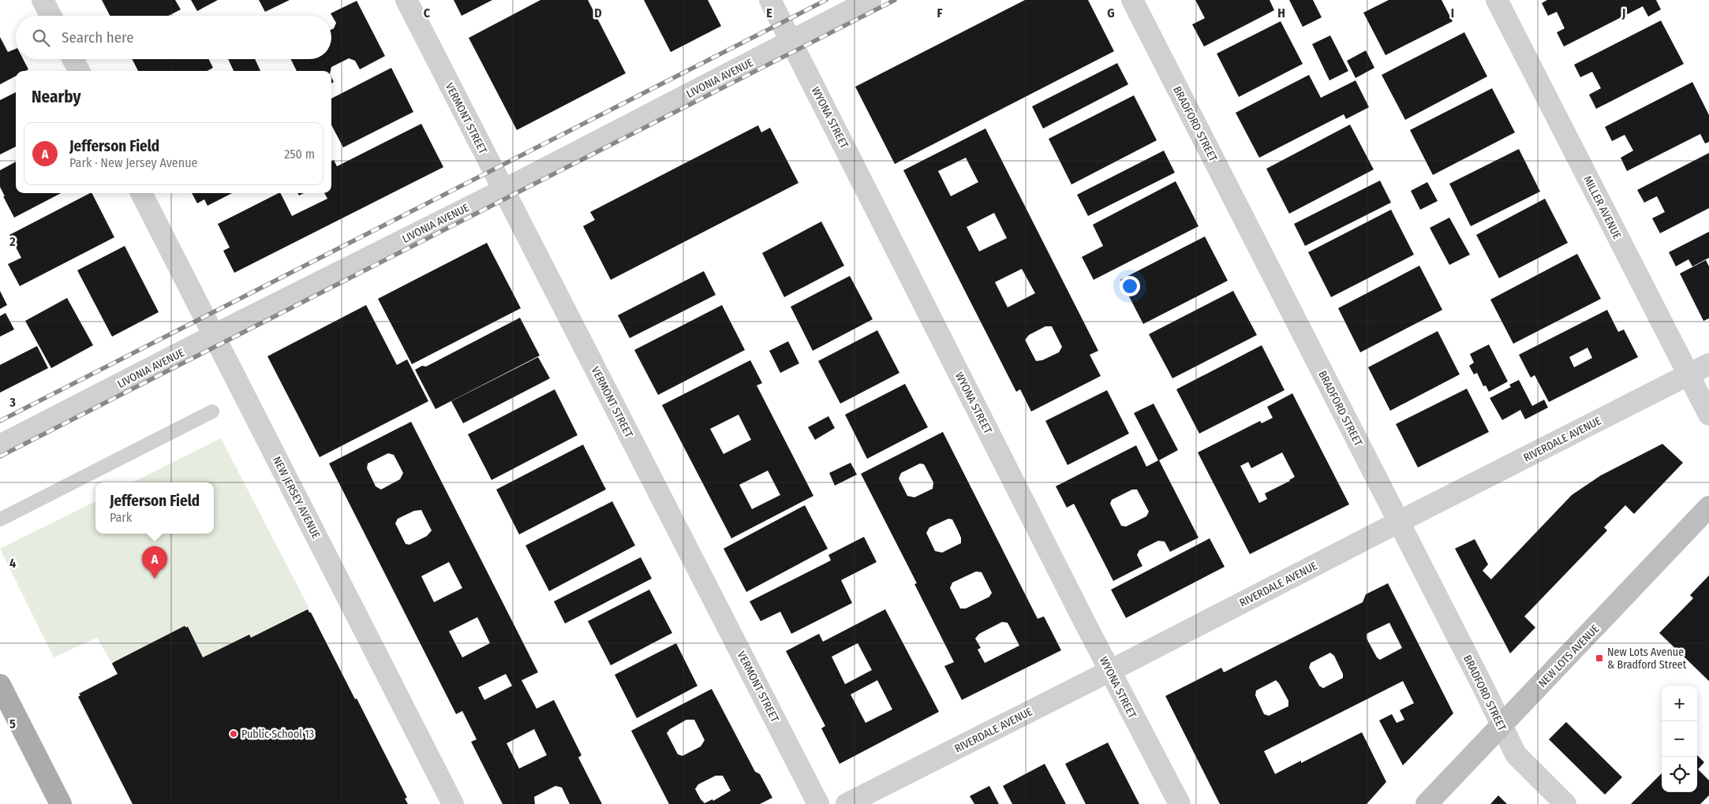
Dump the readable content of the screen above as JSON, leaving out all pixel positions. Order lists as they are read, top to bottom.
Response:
{
  "streets": {
    "street": [
      "LIVONIA AVENUE",
      "WYONA STREET",
      "VERMONT STREET",
      "BRADFORD STREET",
      "MILLER AVENUE",
      "RIVERDALE AVENUE",
      "NEW JERSEY AVENUE",
      "NEW LOTS AVENUE"
    ]
  },
  "crossings": [
    ["LIVONIA AVENUE", "WYONA STREET"],
    ["LIVONIA AVENUE", "VERMONT STREET"],
    ["LIVONIA AVENUE", "NEW JERSEY AVENUE"],
    ["WYONA STREET", "RIVERDALE AVENUE"],
    ["BRADFORD STREET", "RIVERDALE AVENUE"],
    ["BRADFORD STREET", "NEW LOTS AVENUE"],
    ["MILLER AVENUE", "RIVERDALE AVENUE"]
  ],
  "places": {
    "transit": ["New Lots Avenue & Bradford Street"],
    "other": ["Public School 13"]
  },
  "page": {
    "search": "Search here",
    "heading": "Nearby",
    "list": [
      {
        "mark": "A",
        "name": "Jefferson Field",
        "note": "Park · New Jersey Avenue",
        "value": "250 m"
      }
    ],
    "popup": ["Jefferson Field", "Park"],
    "pins": "A",
    "map_buttons": ["+", "−"]
  },
  "grid": {
    "columns": [
      "C",
      "D",
      "E",
      "F",
      "G",
      "H",
      "I",
      "J"
    ],
    "rows": [
      "2",
      "3",
      "4",
      "5"
    ]
  }
}
